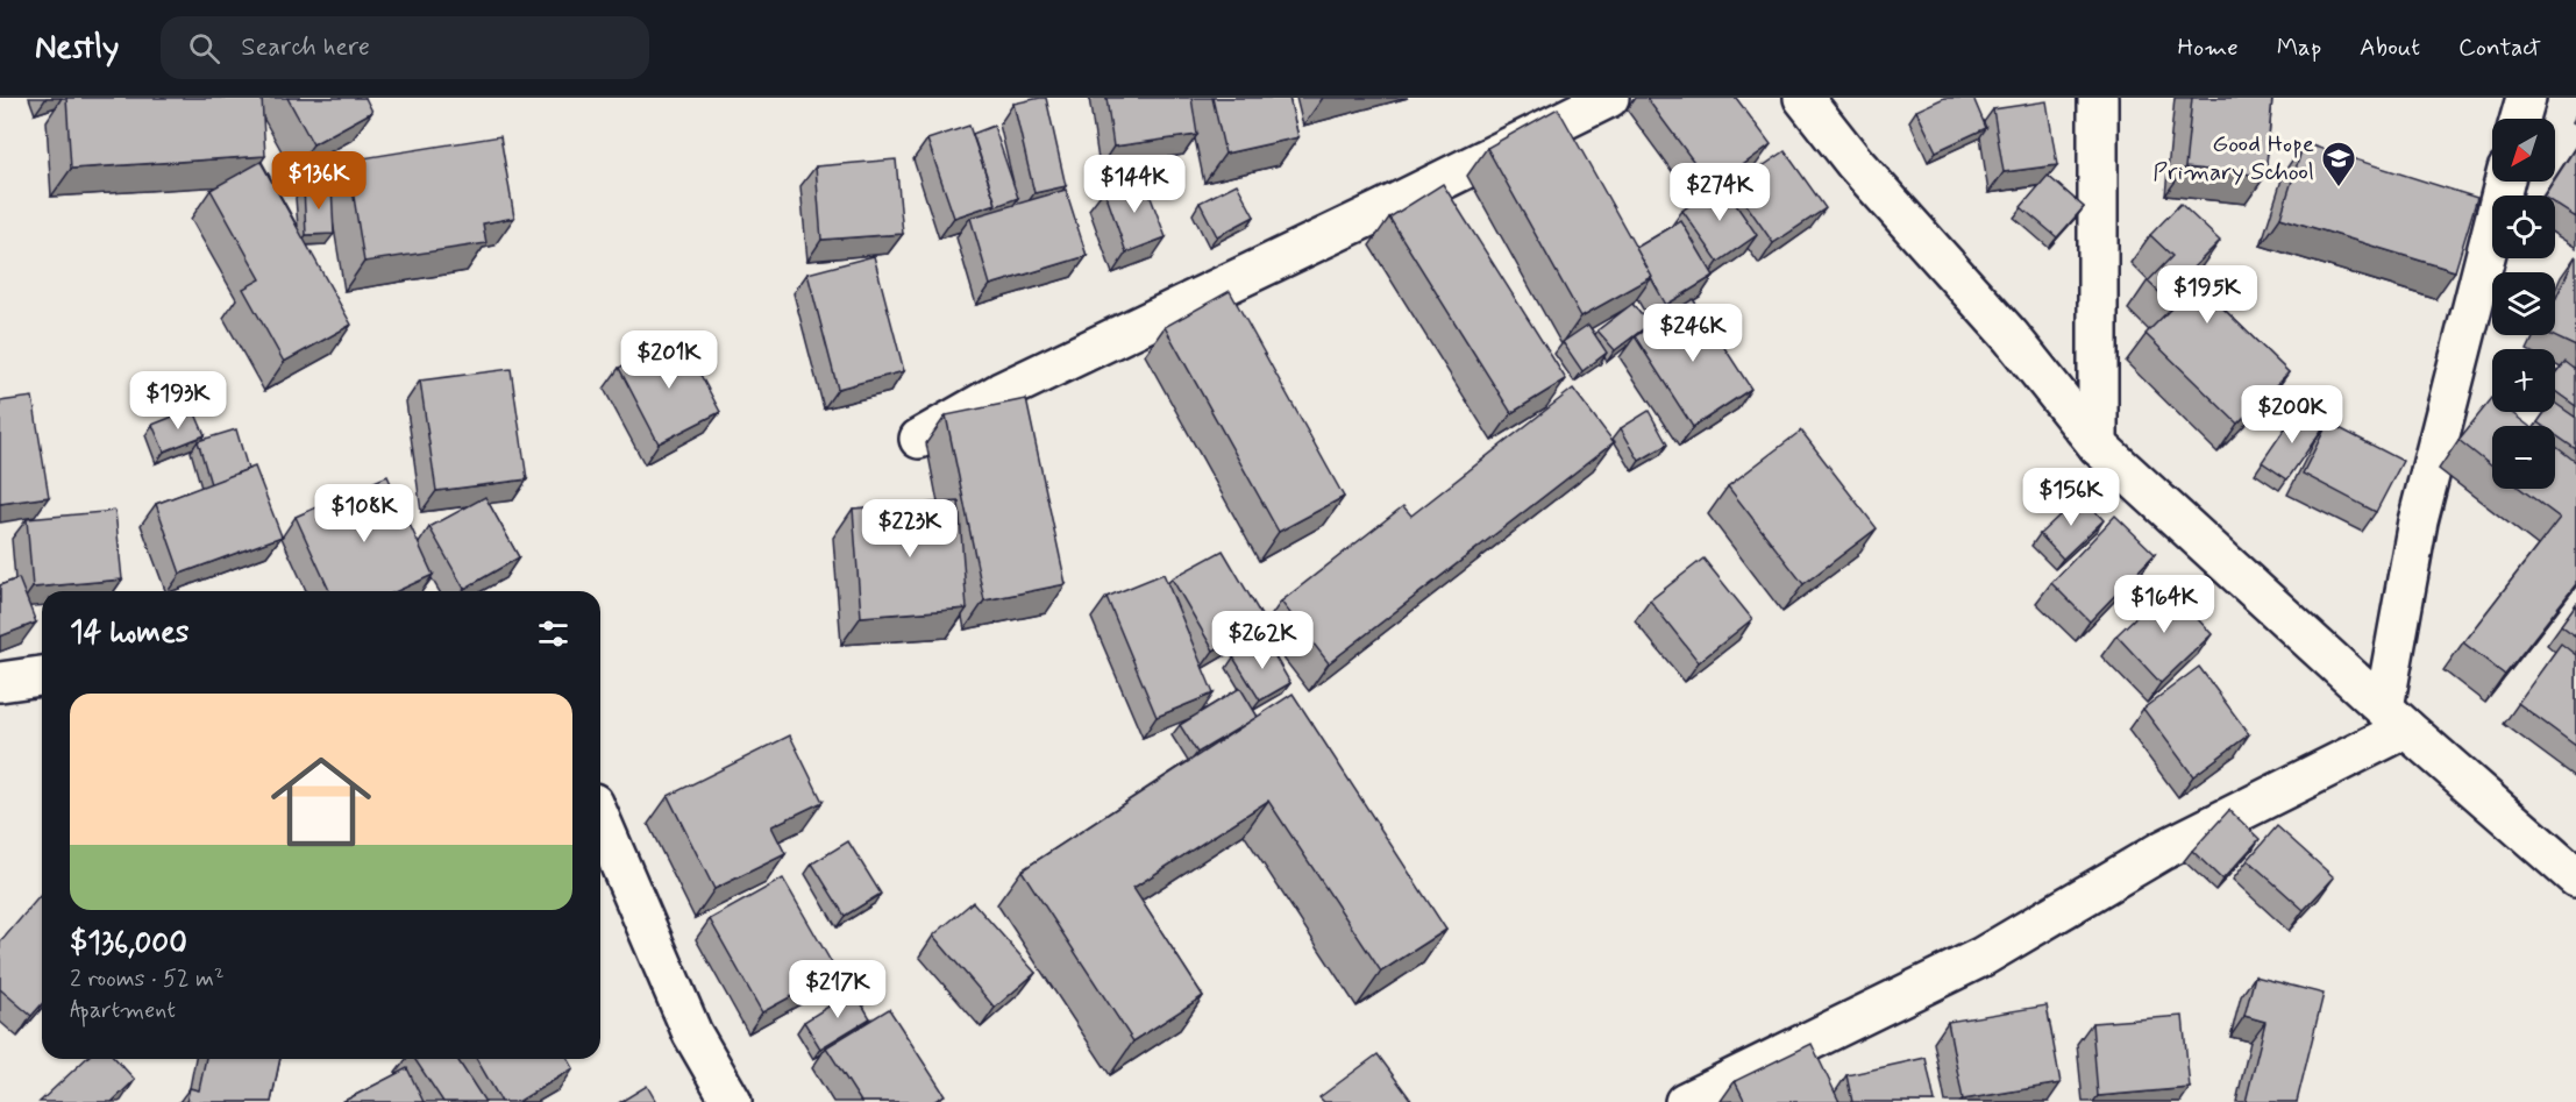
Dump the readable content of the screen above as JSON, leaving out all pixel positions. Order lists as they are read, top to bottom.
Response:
{
  "places": {
    "school or university": ["Good Hope Primary School"]
  },
  "north": "bottom left",
  "page": {
    "header": "Nestly",
    "search": "Search here",
    "nav": [
      "Home",
      "Map",
      "About",
      "Contact"
    ],
    "map_buttons": ["+", "−"],
    "price": [
      "$136K",
      "$144K",
      "$274K",
      "$195K",
      "$246K",
      "$201K",
      "$193K",
      "$200K",
      "$156K",
      "$108K",
      "$223K",
      "$164K",
      "$262K",
      "$217K"
    ],
    "heading": "14 homes",
    "list": [
      {
        "name": "$136,000",
        "note": "2 rooms · 52 m² · Apartment"
      }
    ]
  }
}
